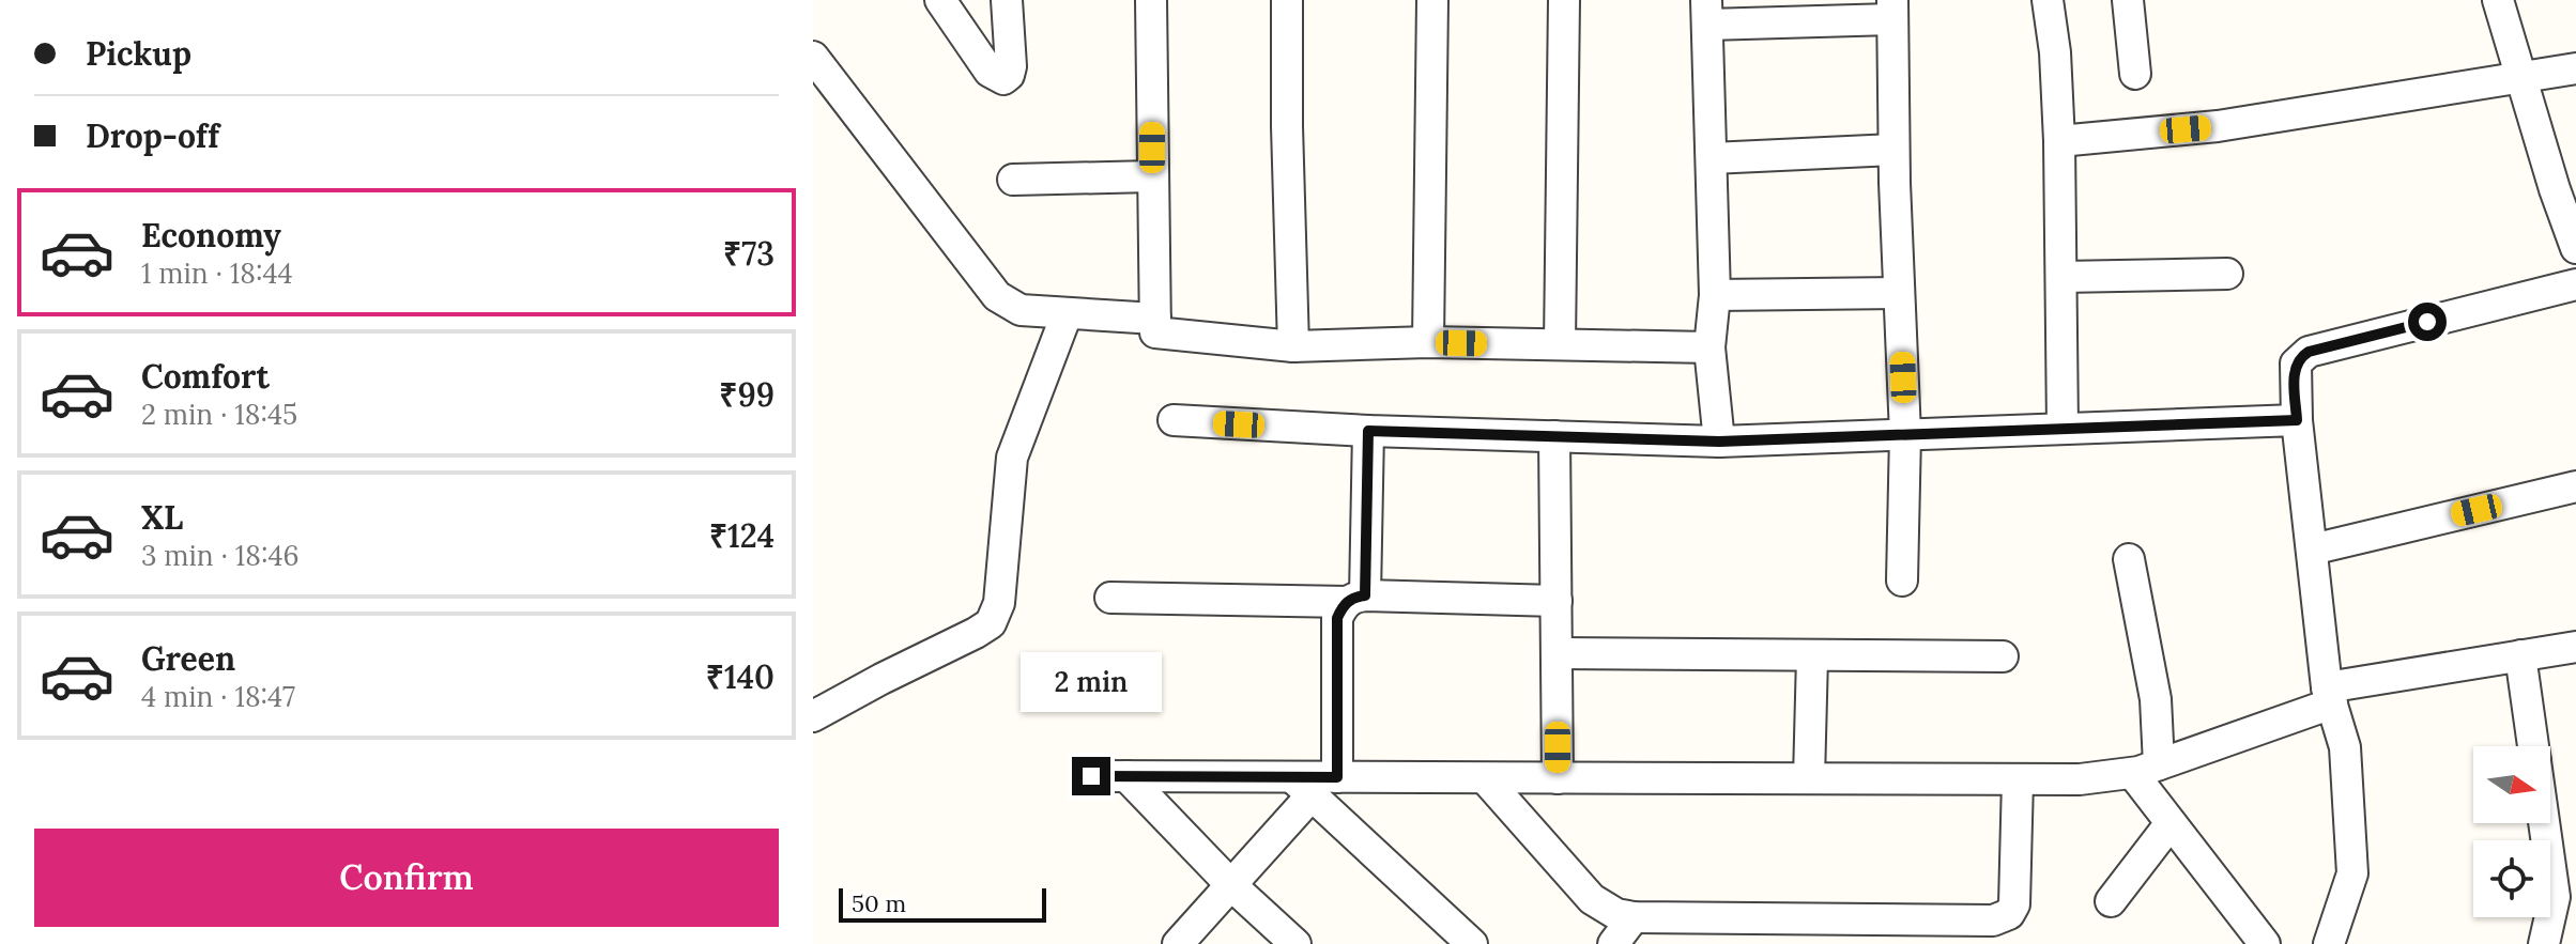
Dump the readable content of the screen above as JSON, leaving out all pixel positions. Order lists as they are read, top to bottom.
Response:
{
  "scale_bar": "50 m",
  "north": "right",
  "page": {
    "banner": ["Pickup", "Drop-off"],
    "list": [
      {
        "name": "Economy",
        "note": "1 min · 18:44",
        "value": "₹73"
      },
      {
        "name": "Comfort",
        "note": "2 min · 18:45",
        "value": "₹99"
      },
      {
        "name": "XL",
        "note": "3 min · 18:46",
        "value": "₹124"
      },
      {
        "name": "Green",
        "note": "4 min · 18:47",
        "value": "₹140"
      }
    ],
    "bubble": "2 min",
    "buttons": "Confirm",
    "scale": "50 m"
  }
}
